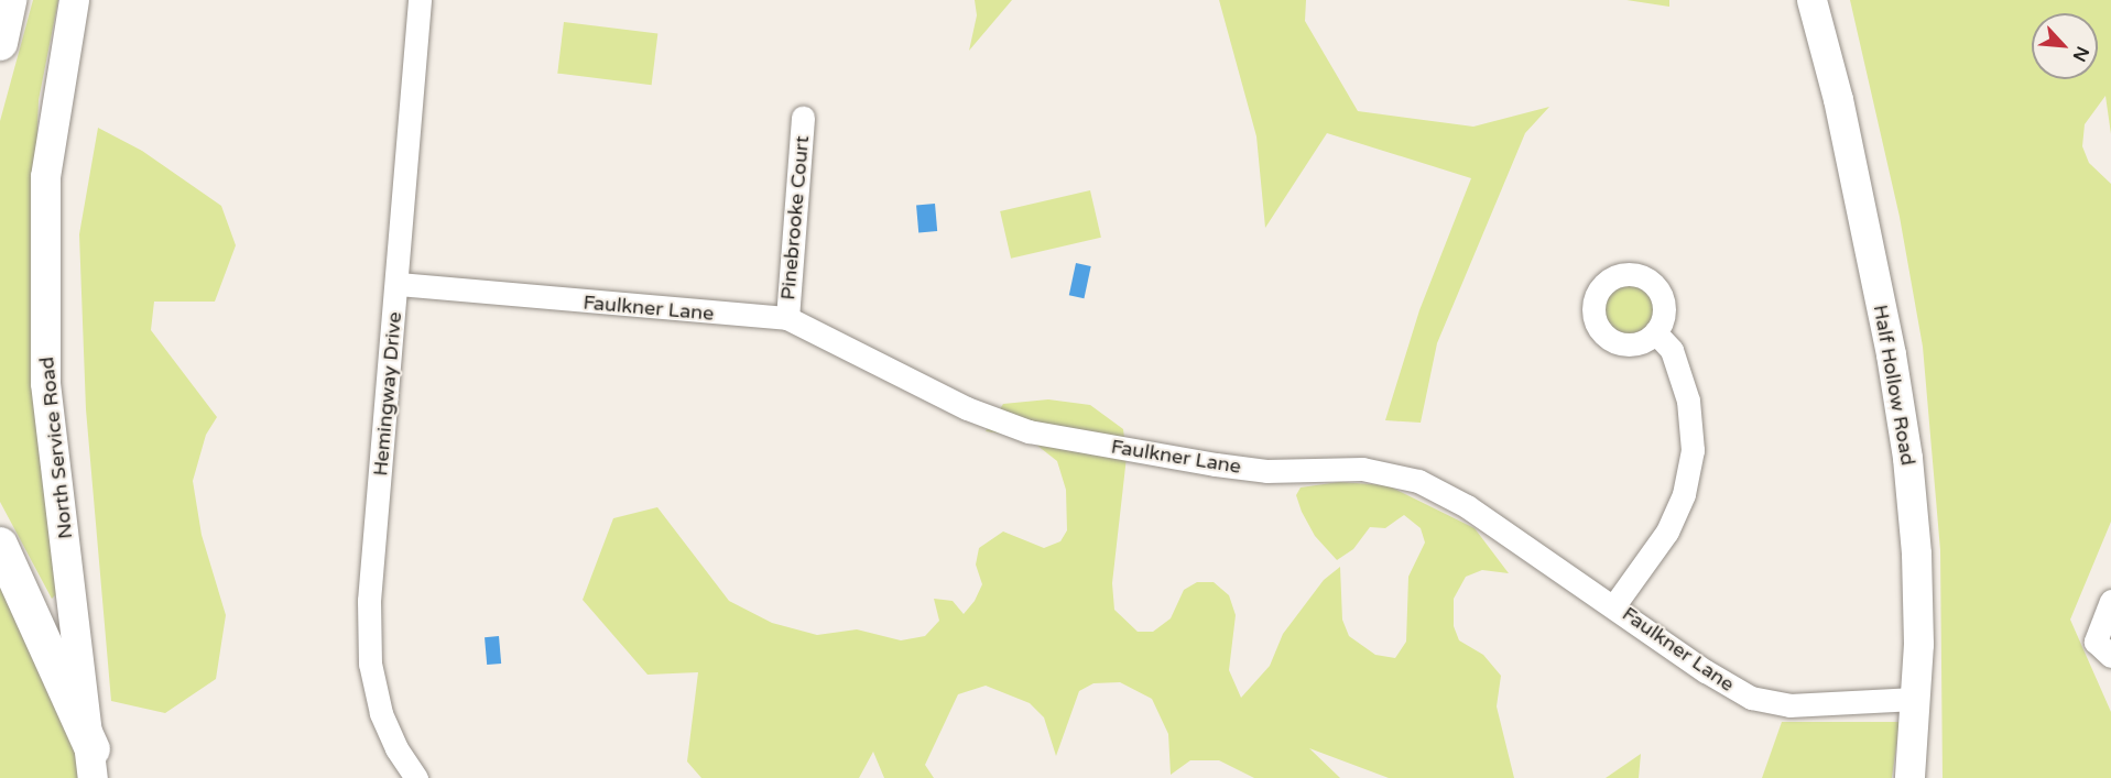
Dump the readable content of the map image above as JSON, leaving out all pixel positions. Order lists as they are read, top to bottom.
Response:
{
  "streets": {
    "main road": ["Half Hollow Road", "North Service Road"],
    "street": ["Pinebrooke Court", "Faulkner Lane", "Hemingway Drive"]
  },
  "crossings": [
    ["Pinebrooke Court", "Faulkner Lane"],
    ["Faulkner Lane", "Half Hollow Road"],
    ["Faulkner Lane", "Hemingway Drive"]
  ],
  "north": "bottom right"
}
